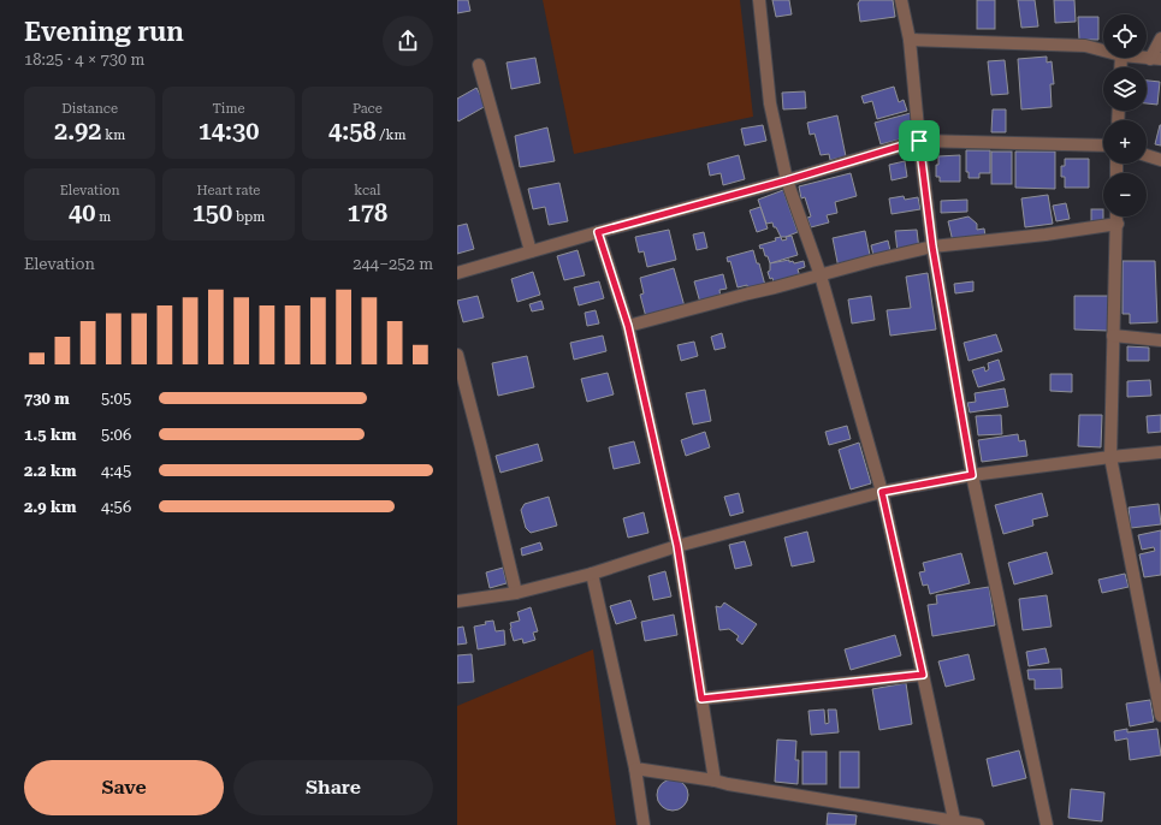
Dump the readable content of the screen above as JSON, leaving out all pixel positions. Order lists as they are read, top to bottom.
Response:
{
  "page": {
    "heading": ["Evening run", "18:25 · 4 × 730 m"],
    "map_buttons": ["+", "−"],
    "stats": [
      ["Distance", "2.92 km"],
      ["Time", "14:30"],
      ["Pace", "4:58 /km"],
      ["Elevation", "40 m"],
      ["Heart rate", "150 bpm"],
      ["kcal", "178"]
    ],
    "chart": ["Elevation", "244–252 m"],
    "list": [
      {
        "name": "730 m",
        "note": "5:05"
      },
      {
        "name": "1.5 km",
        "note": "5:06"
      },
      {
        "name": "2.2 km",
        "note": "4:45"
      },
      {
        "name": "2.9 km",
        "note": "4:56"
      }
    ],
    "buttons": ["Save", "Share"]
  }
}
